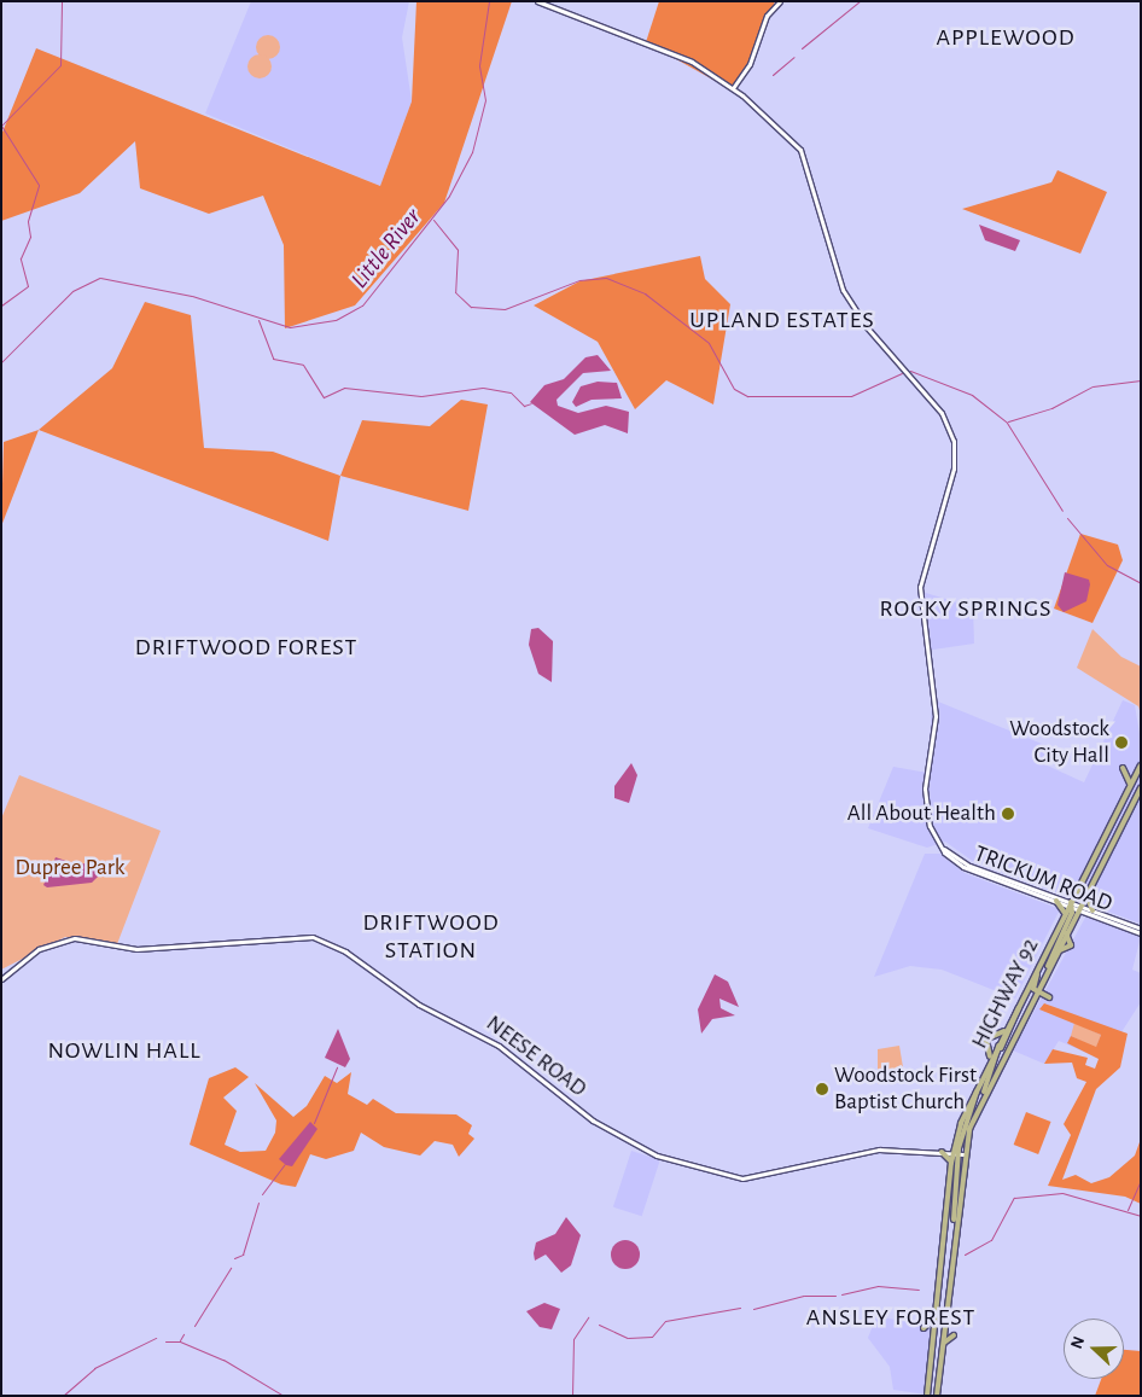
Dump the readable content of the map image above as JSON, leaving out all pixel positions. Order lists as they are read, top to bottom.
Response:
{
  "streets": {
    "main road": ["HIGHWAY 92"],
    "street": ["TRICKUM ROAD", "NEESE ROAD"]
  },
  "crossings": [
    ["TRICKUM ROAD", "HIGHWAY 92"],
    ["HIGHWAY 92", "NEESE ROAD"]
  ],
  "districts": [
    "APPLEWOOD",
    "UPLAND ESTATES",
    "ROCKY SPRINGS",
    "DRIFTWOOD FOREST",
    "DRIFTWOOD STATION",
    "NOWLIN HALL",
    "ANSLEY FOREST"
  ],
  "water": ["Little River"],
  "parks": ["Dupree Park"],
  "places": ["Woodstock City Hall", "All About Health", "Woodstock First Baptist Church"],
  "north": "left"
}
